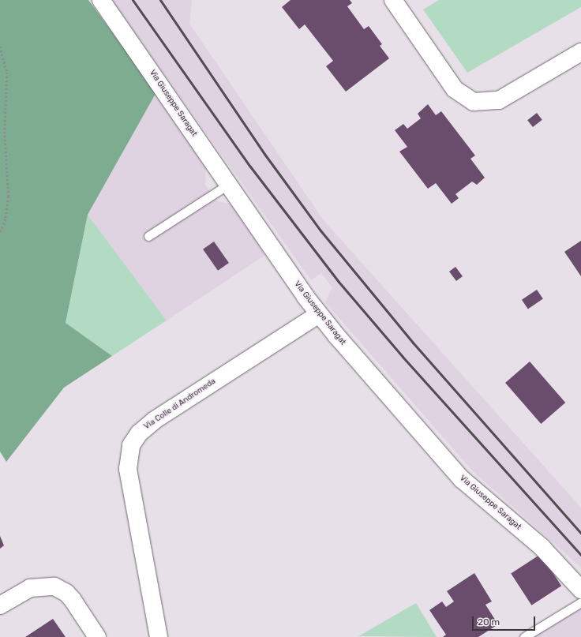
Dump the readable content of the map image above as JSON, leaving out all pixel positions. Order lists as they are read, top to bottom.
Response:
{
  "streets": {
    "street": ["Via Giuseppe Saragat", "Via Colle di Andromeda"]
  },
  "crossings": [
    ["Via Giuseppe Saragat", "Via Colle di Andromeda"]
  ],
  "scale_bar": "20 m"
}
